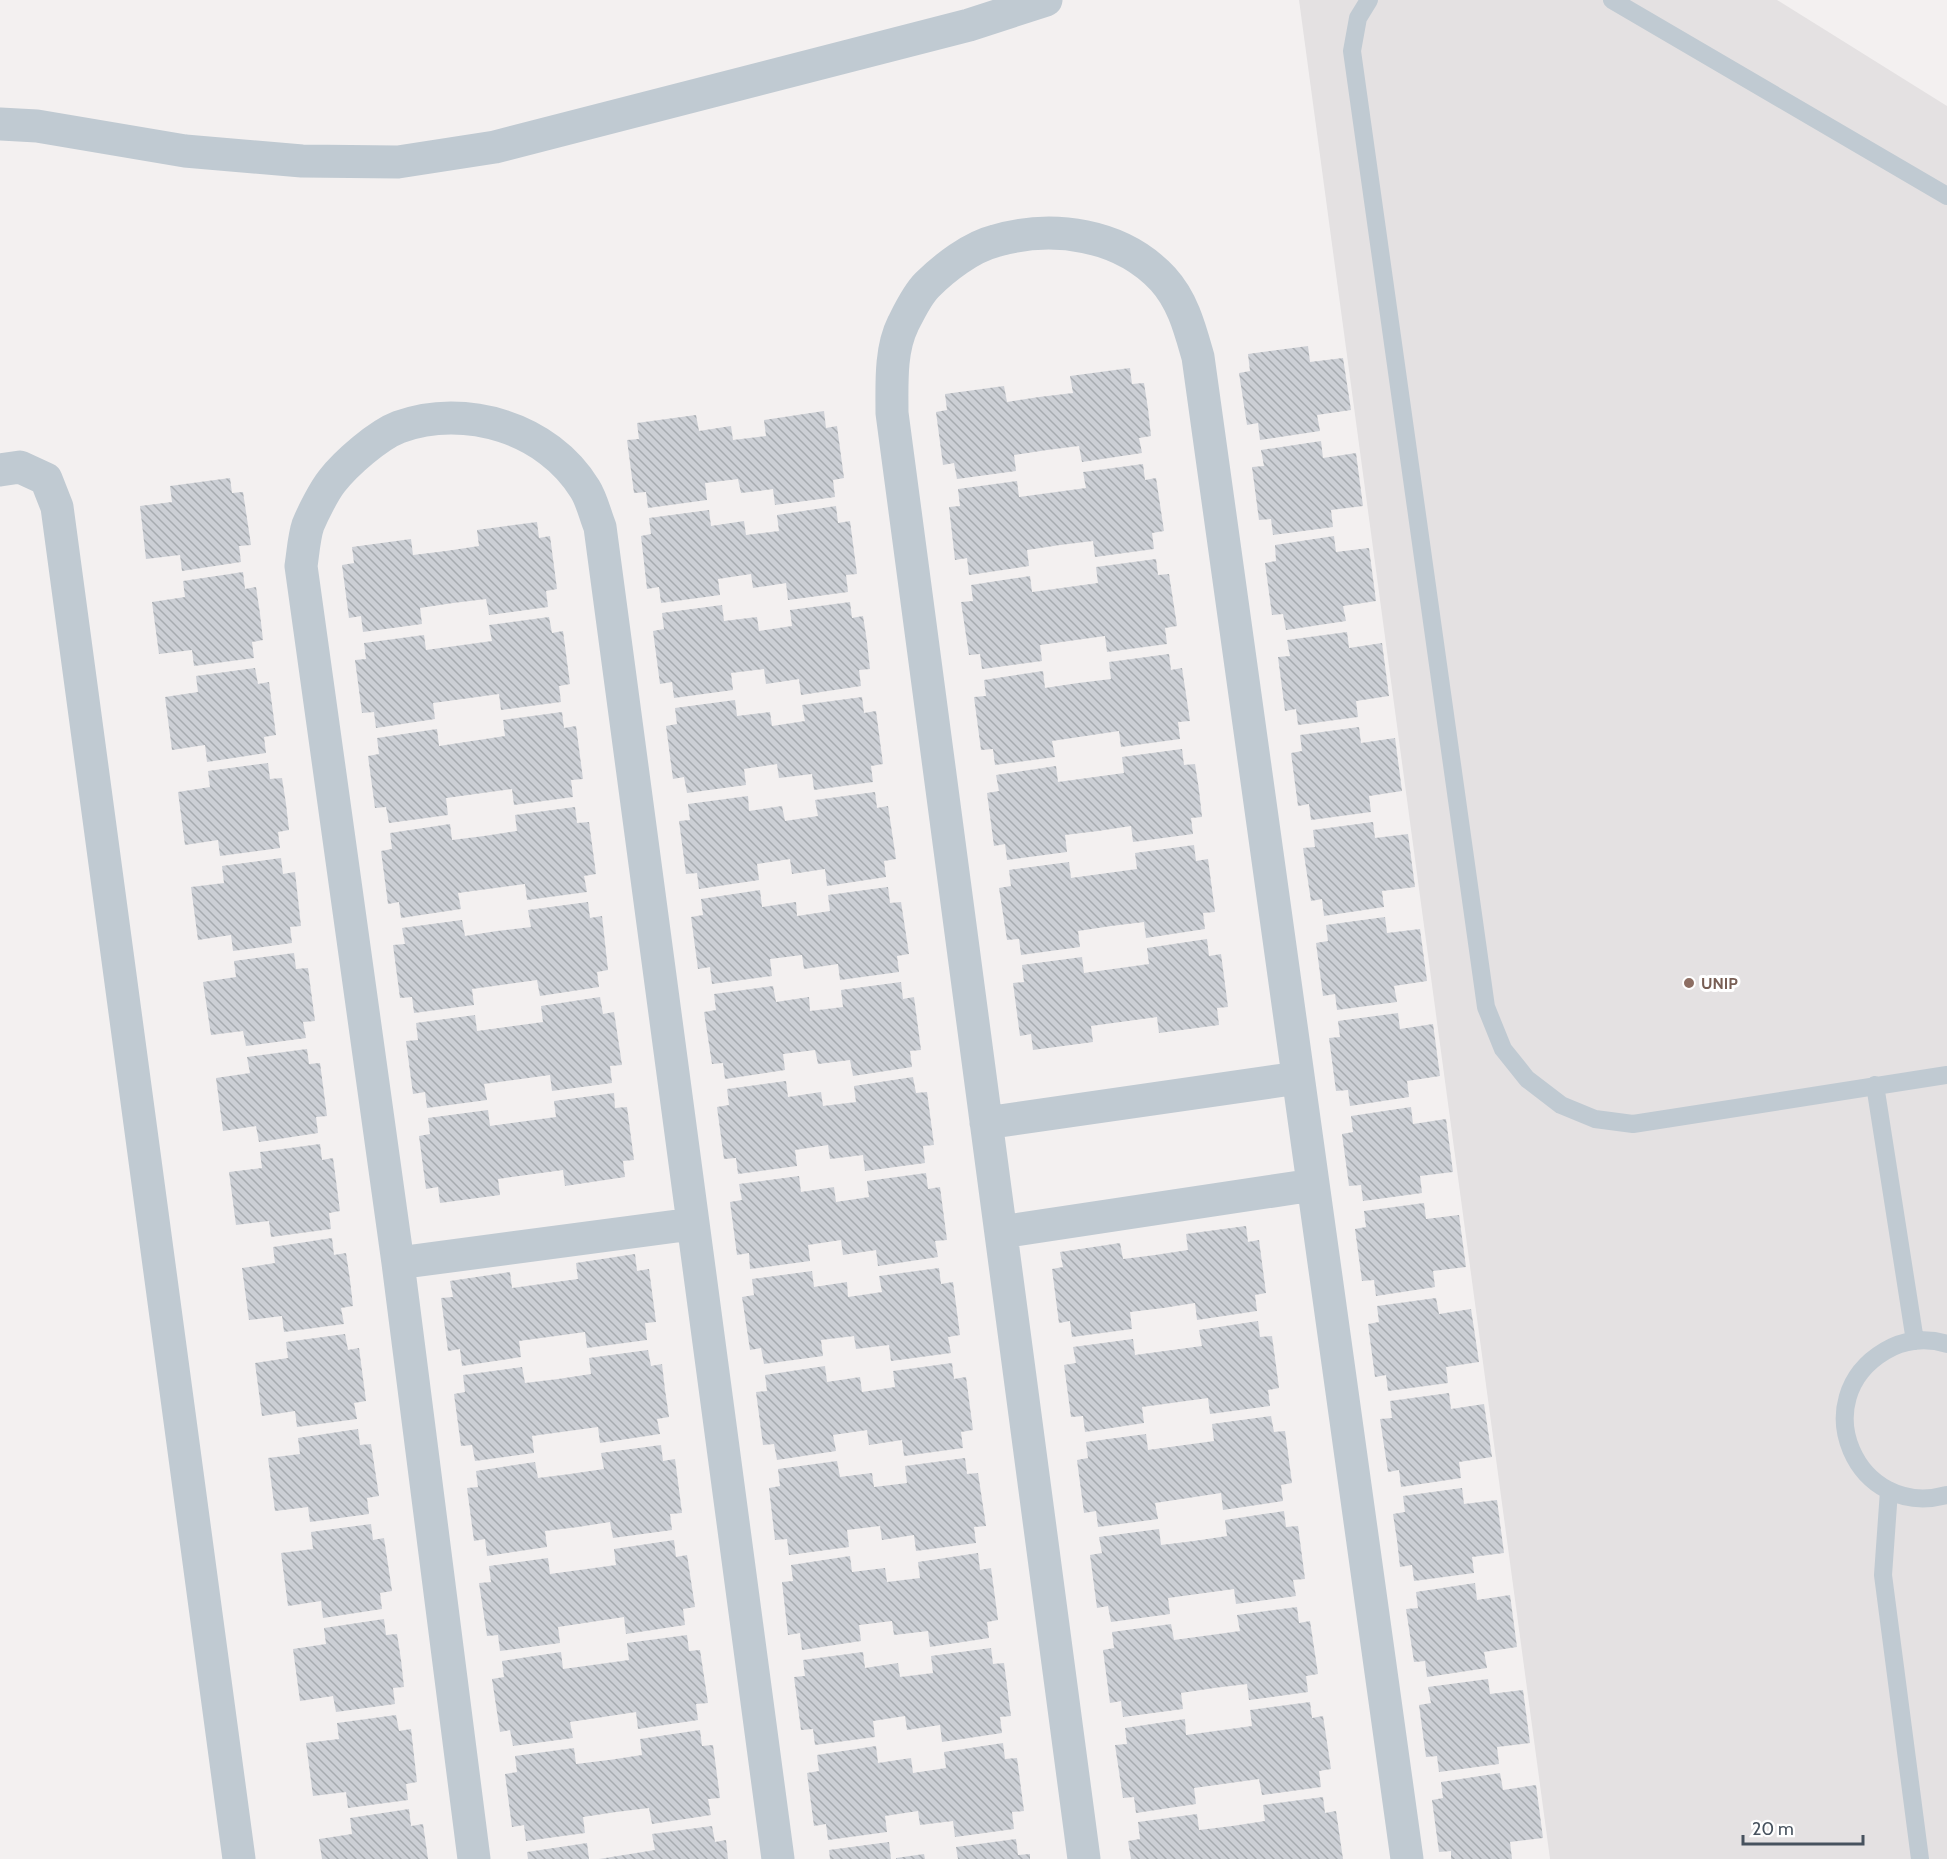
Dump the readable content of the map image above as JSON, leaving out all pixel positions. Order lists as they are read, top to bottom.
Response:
{
  "places": ["UNIP"],
  "scale_bar": "20 m"
}
